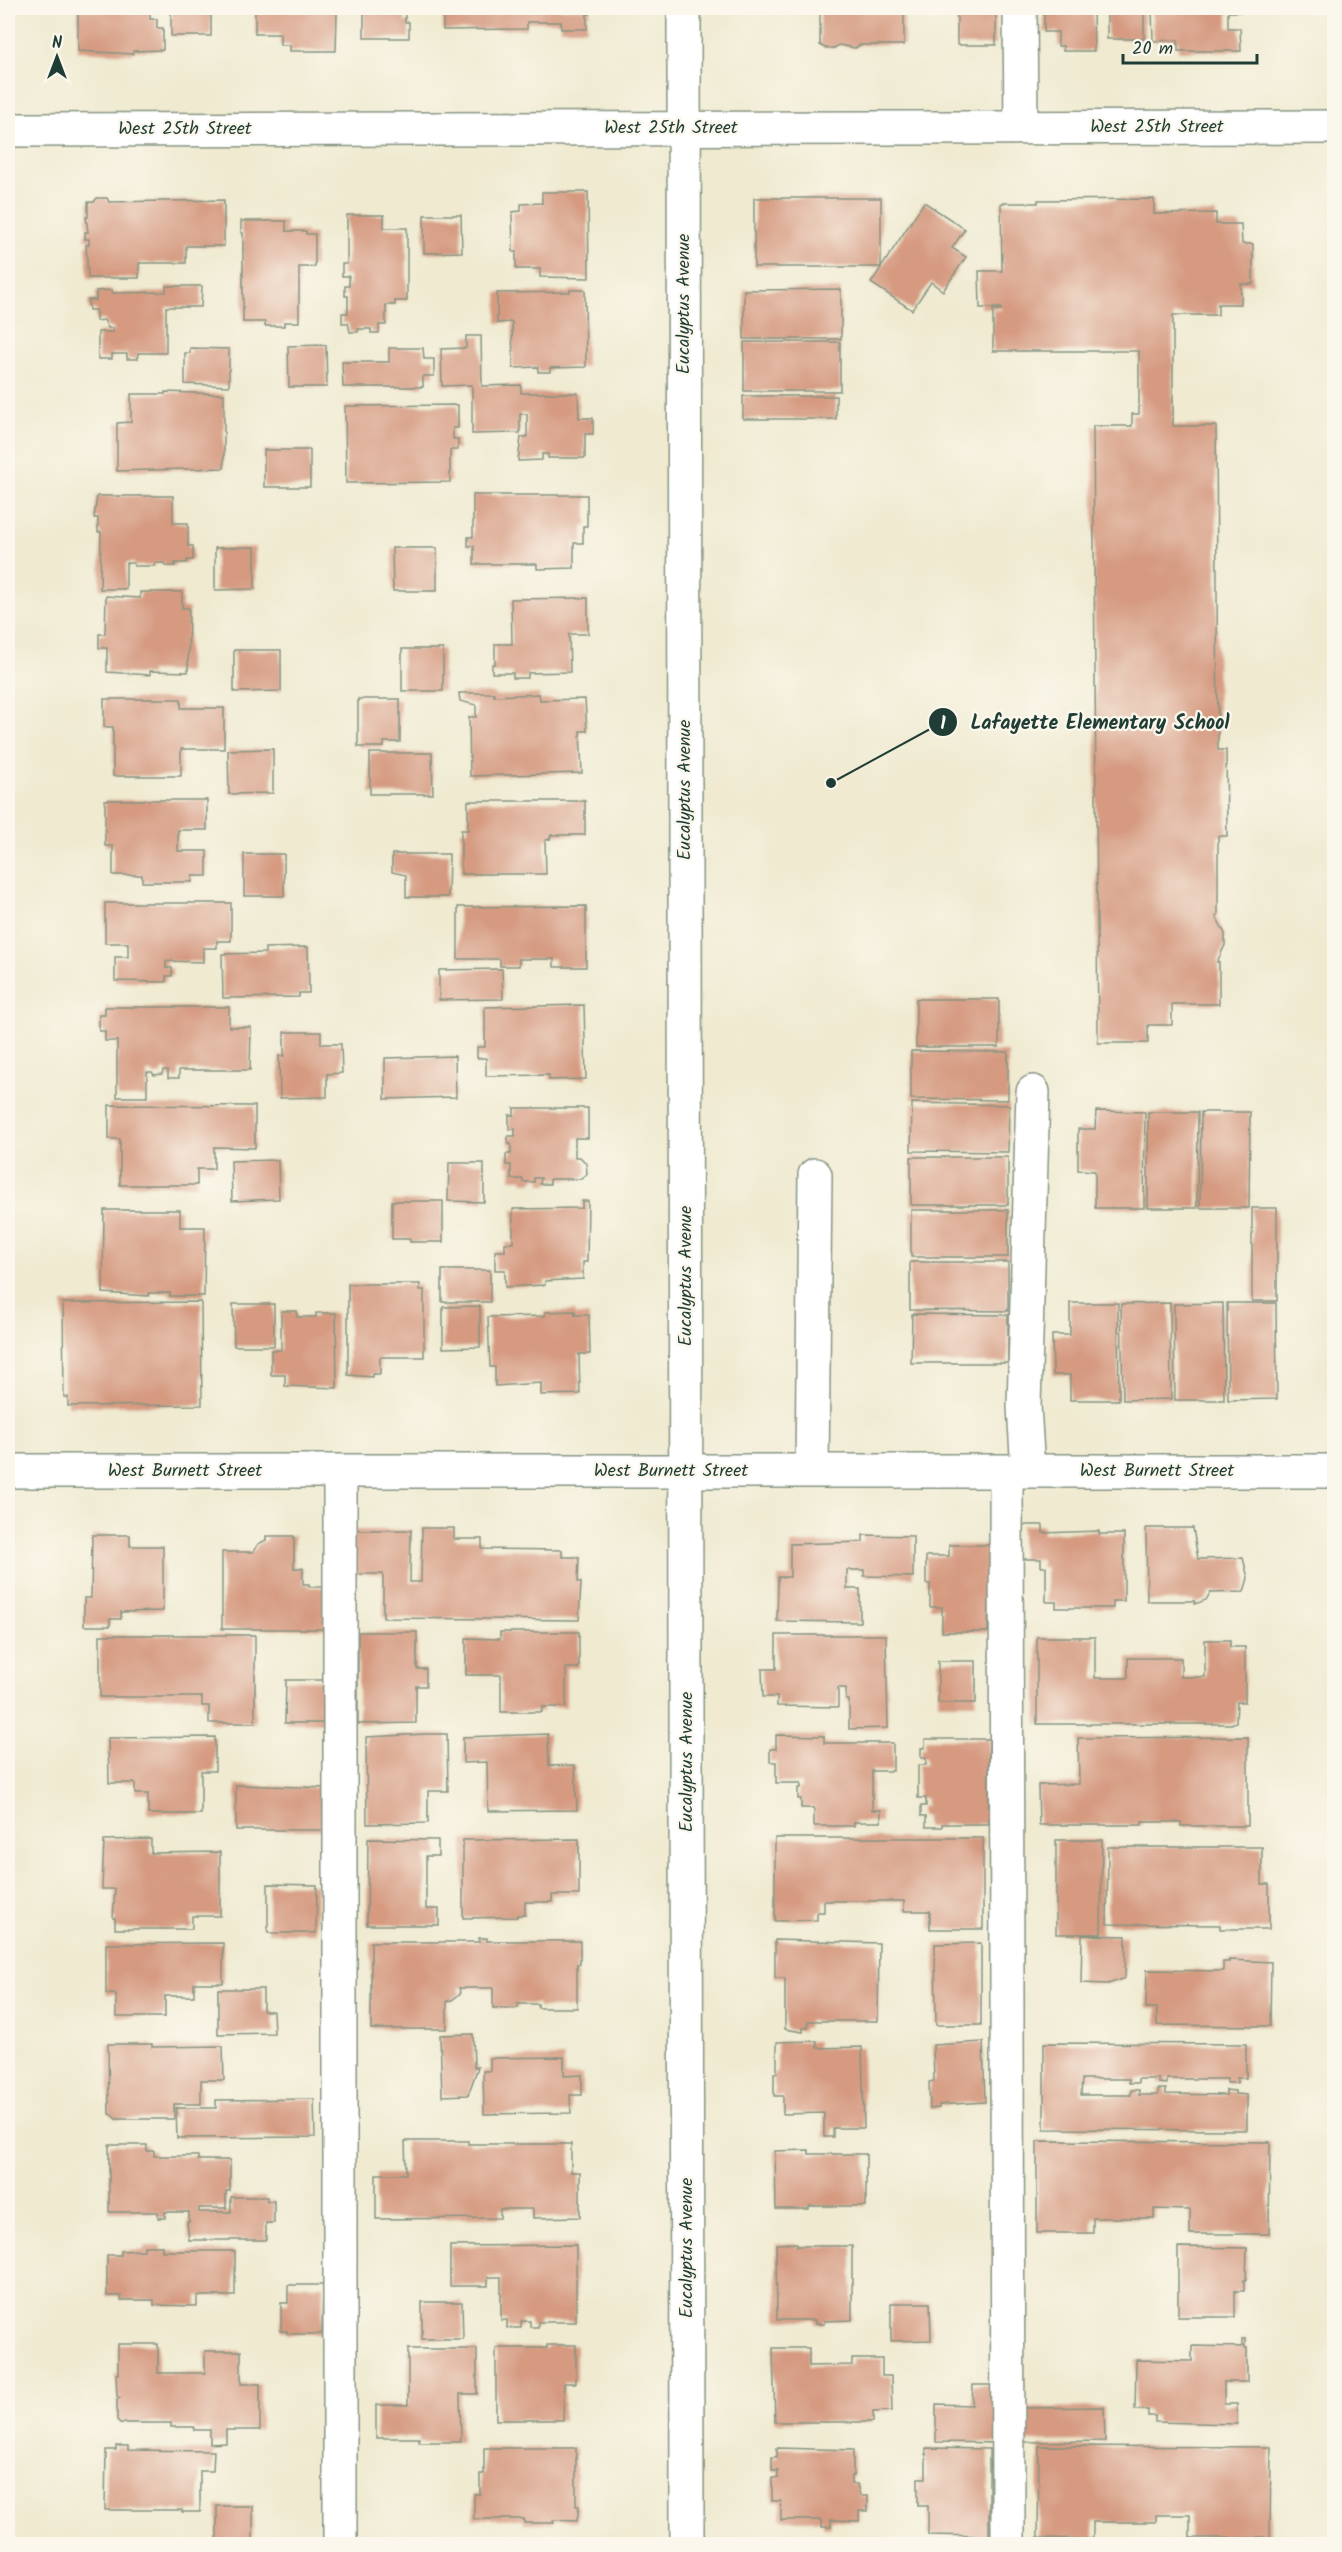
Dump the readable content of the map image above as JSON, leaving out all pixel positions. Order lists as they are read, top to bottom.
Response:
{
  "streets": {
    "street": ["West 25th Street", "Eucalyptus Avenue", "West Burnett Street"]
  },
  "crossings": [
    ["West 25th Street", "Eucalyptus Avenue"],
    ["Eucalyptus Avenue", "West Burnett Street"]
  ],
  "places": ["Lafayette Elementary School"],
  "scale_bar": "20 m",
  "north": "top"
}
